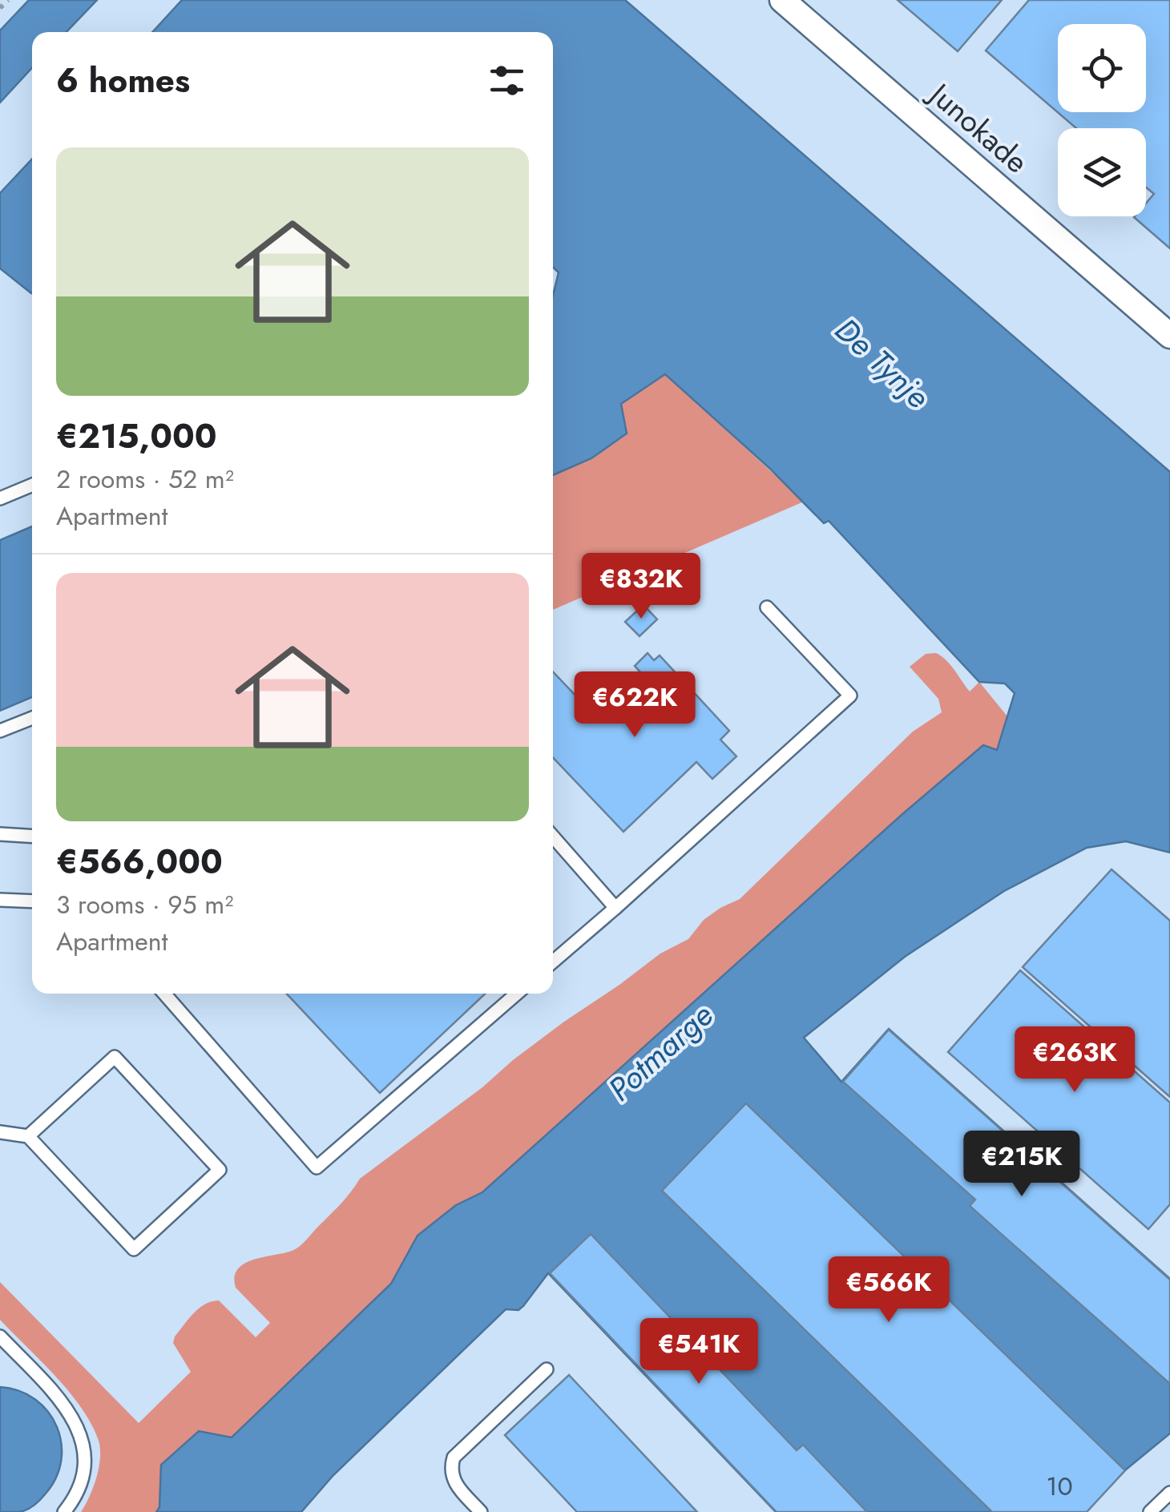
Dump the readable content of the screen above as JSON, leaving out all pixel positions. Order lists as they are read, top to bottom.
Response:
{
  "streets": {
    "street": ["Junokade"]
  },
  "water": ["De Tynje", "Potmarge"],
  "house_numbers": ["10"],
  "page": {
    "heading": "6 homes",
    "list": [
      {
        "name": "€215,000",
        "note": "2 rooms · 52 m² · Apartment"
      },
      {
        "name": "€566,000",
        "note": "3 rooms · 95 m² · Apartment"
      }
    ],
    "price": [
      "€832K",
      "€622K",
      "€263K",
      "€215K",
      "€566K",
      "€541K"
    ]
  }
}
